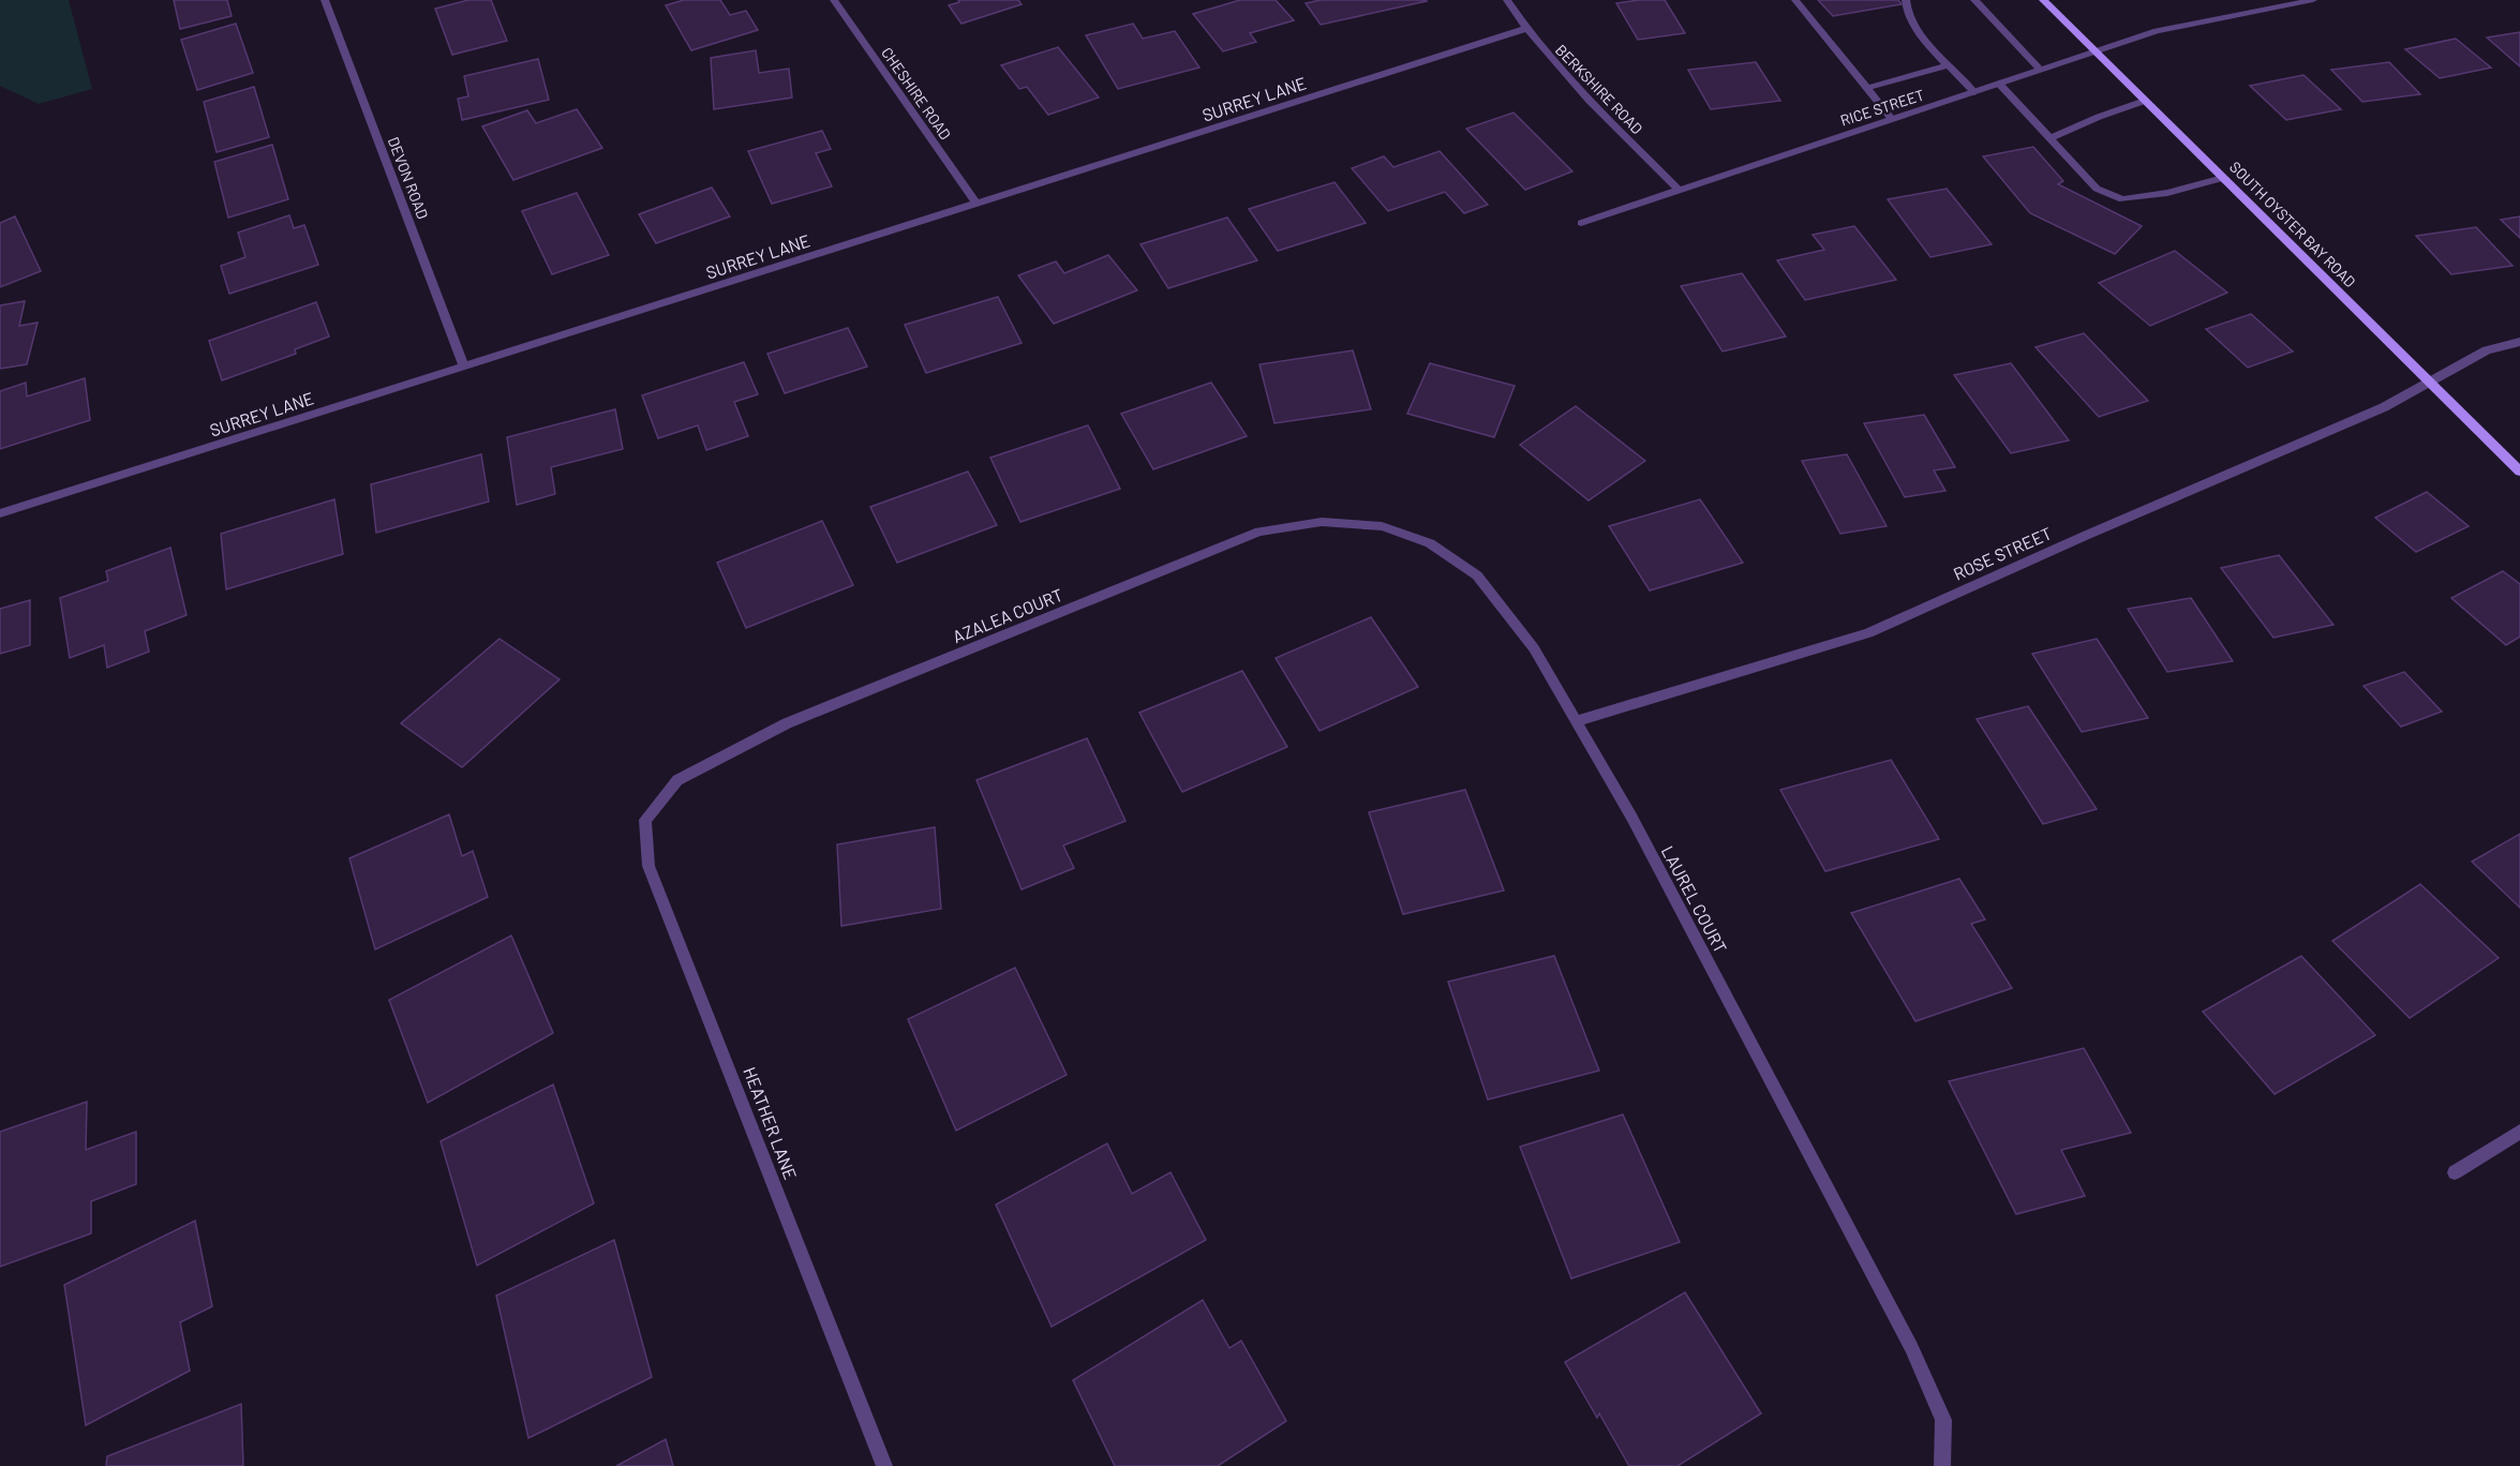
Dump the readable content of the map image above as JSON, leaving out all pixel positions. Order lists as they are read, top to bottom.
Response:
{
  "streets": {
    "main road": ["SOUTH OYSTER BAY ROAD"],
    "street": [
      "BERKSHIRE ROAD",
      "CHESHIRE ROAD",
      "SURREY LANE",
      "RICE STREET",
      "DEVON ROAD",
      "ROSE STREET",
      "AZALEA COURT",
      "LAUREL COURT",
      "HEATHER LANE"
    ]
  },
  "crossings": [
    ["BERKSHIRE ROAD", "SURREY LANE"],
    ["BERKSHIRE ROAD", "RICE STREET"],
    ["CHESHIRE ROAD", "SURREY LANE"],
    ["SURREY LANE", "DEVON ROAD"],
    ["RICE STREET", "SOUTH OYSTER BAY ROAD"],
    ["SOUTH OYSTER BAY ROAD", "ROSE STREET"],
    ["ROSE STREET", "LAUREL COURT"],
    ["AZALEA COURT", "LAUREL COURT"],
    ["AZALEA COURT", "HEATHER LANE"]
  ]
}
